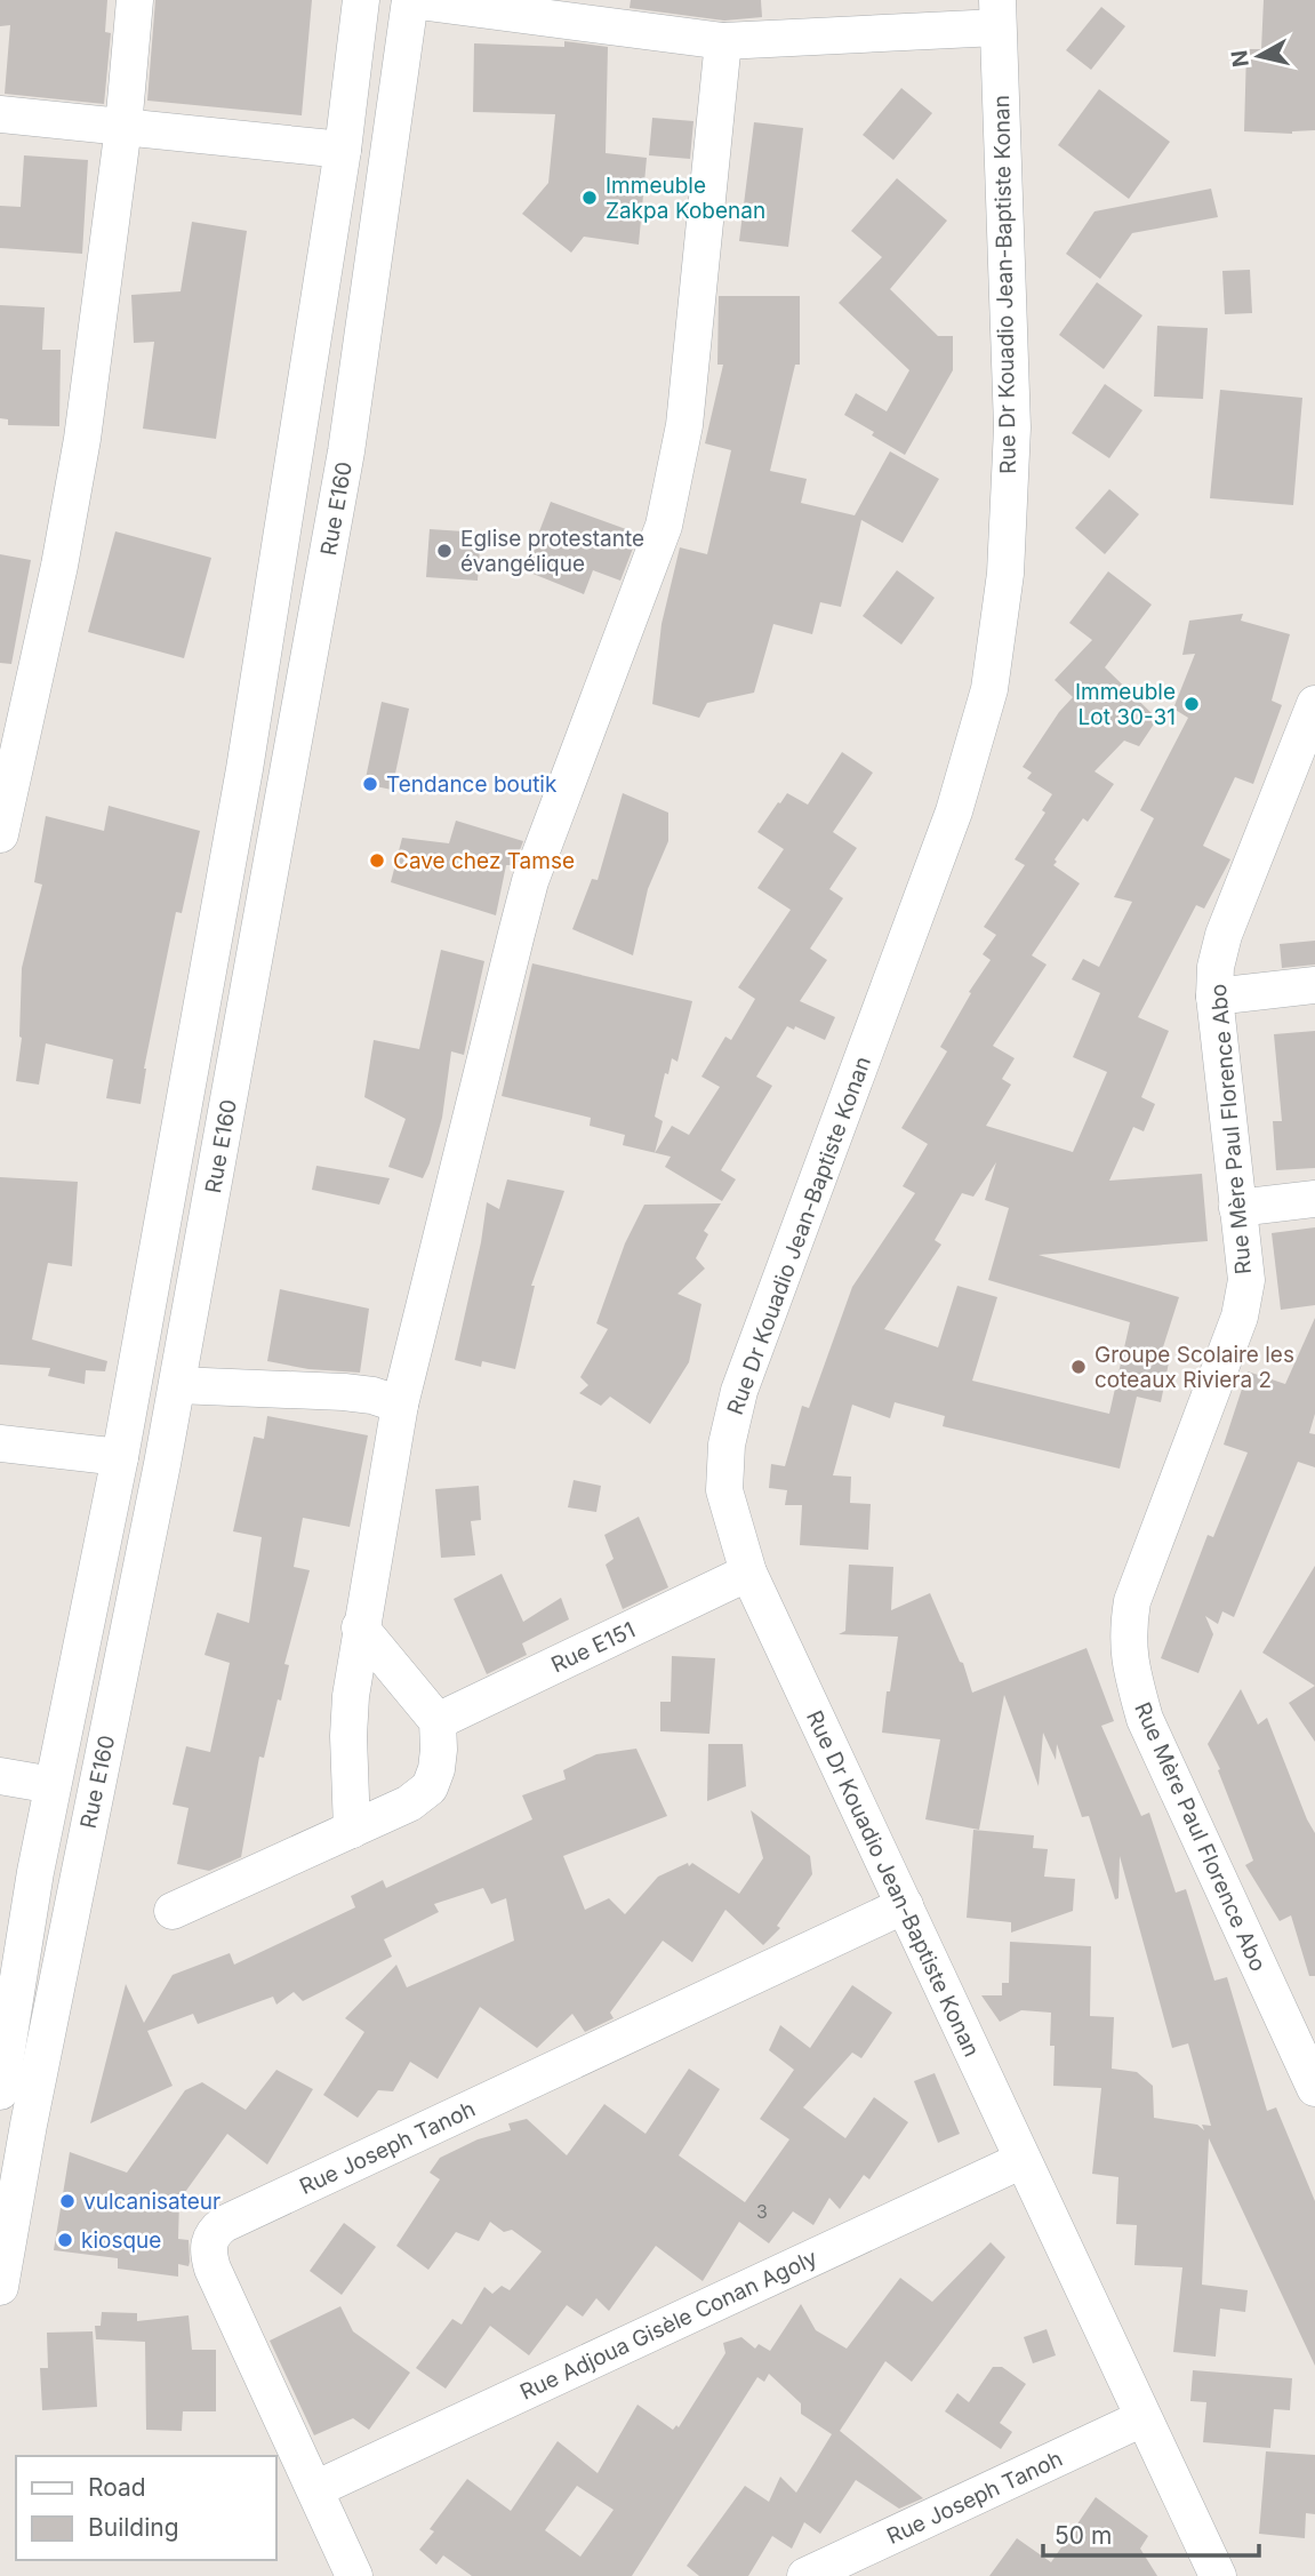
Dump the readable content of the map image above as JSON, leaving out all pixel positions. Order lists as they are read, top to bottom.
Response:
{
  "streets": {
    "street": [
      "Rue Dr Kouadio Jean-Baptiste Konan",
      "Rue E160",
      "Rue Mère Paul Florence Abo",
      "Rue E151",
      "Rue Joseph Tanoh",
      "Rue Adjoua Gisèle Conan Agoly"
    ]
  },
  "crossings": [
    ["Rue Dr Kouadio Jean-Baptiste Konan", "Rue E151"],
    ["Rue Dr Kouadio Jean-Baptiste Konan", "Rue Joseph Tanoh"],
    ["Rue Dr Kouadio Jean-Baptiste Konan", "Rue Adjoua Gisèle Conan Agoly"],
    ["Rue Joseph Tanoh", "Rue Adjoua Gisèle Conan Agoly"]
  ],
  "places": [
    "Immeuble Zakpa Kobenan",
    "Eglise protestante évangélique",
    "Immeuble Lot 30-31",
    "Tendance boutik",
    "Cave chez Tamse",
    "Groupe Scolaire les coteaux Riviera 2",
    "vulcanisateur",
    "kiosque"
  ],
  "house_numbers": ["3"],
  "legend": ["Road", "Building"],
  "scale_bar": "50 m",
  "north": "left"
}
